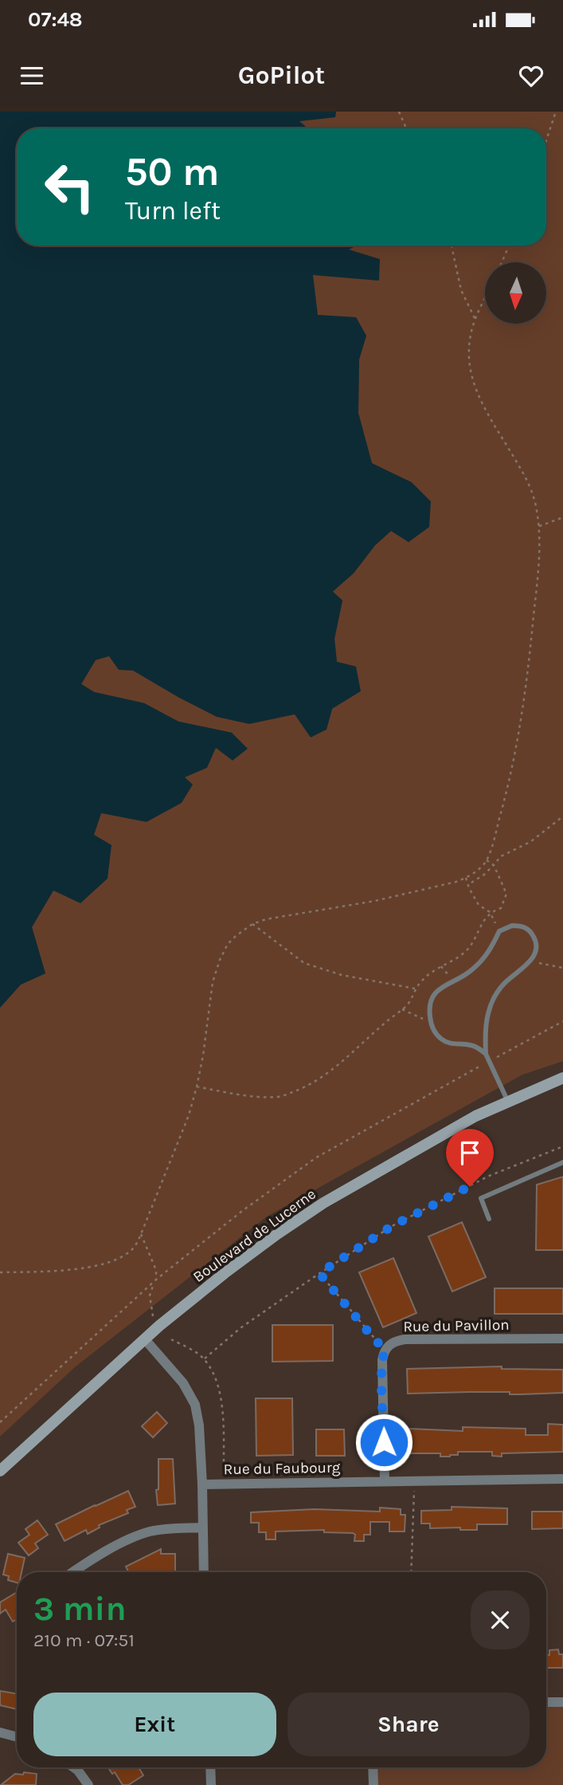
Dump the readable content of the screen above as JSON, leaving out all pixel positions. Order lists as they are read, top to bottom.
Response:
{
  "streets": {
    "main road": ["Boulevard de Lucerne"],
    "street": ["Rue du Pavillon", "Rue du Faubourg"]
  },
  "crossings": [
    ["Rue du Pavillon", "Rue du Faubourg"]
  ],
  "north": "bottom",
  "page": {
    "status": "07:48",
    "header": "GoPilot",
    "turn": ["50 m", "Turn left"],
    "heading": ["3 min", "210 m · 07:51"],
    "buttons": ["Exit", "Share"]
  }
}
